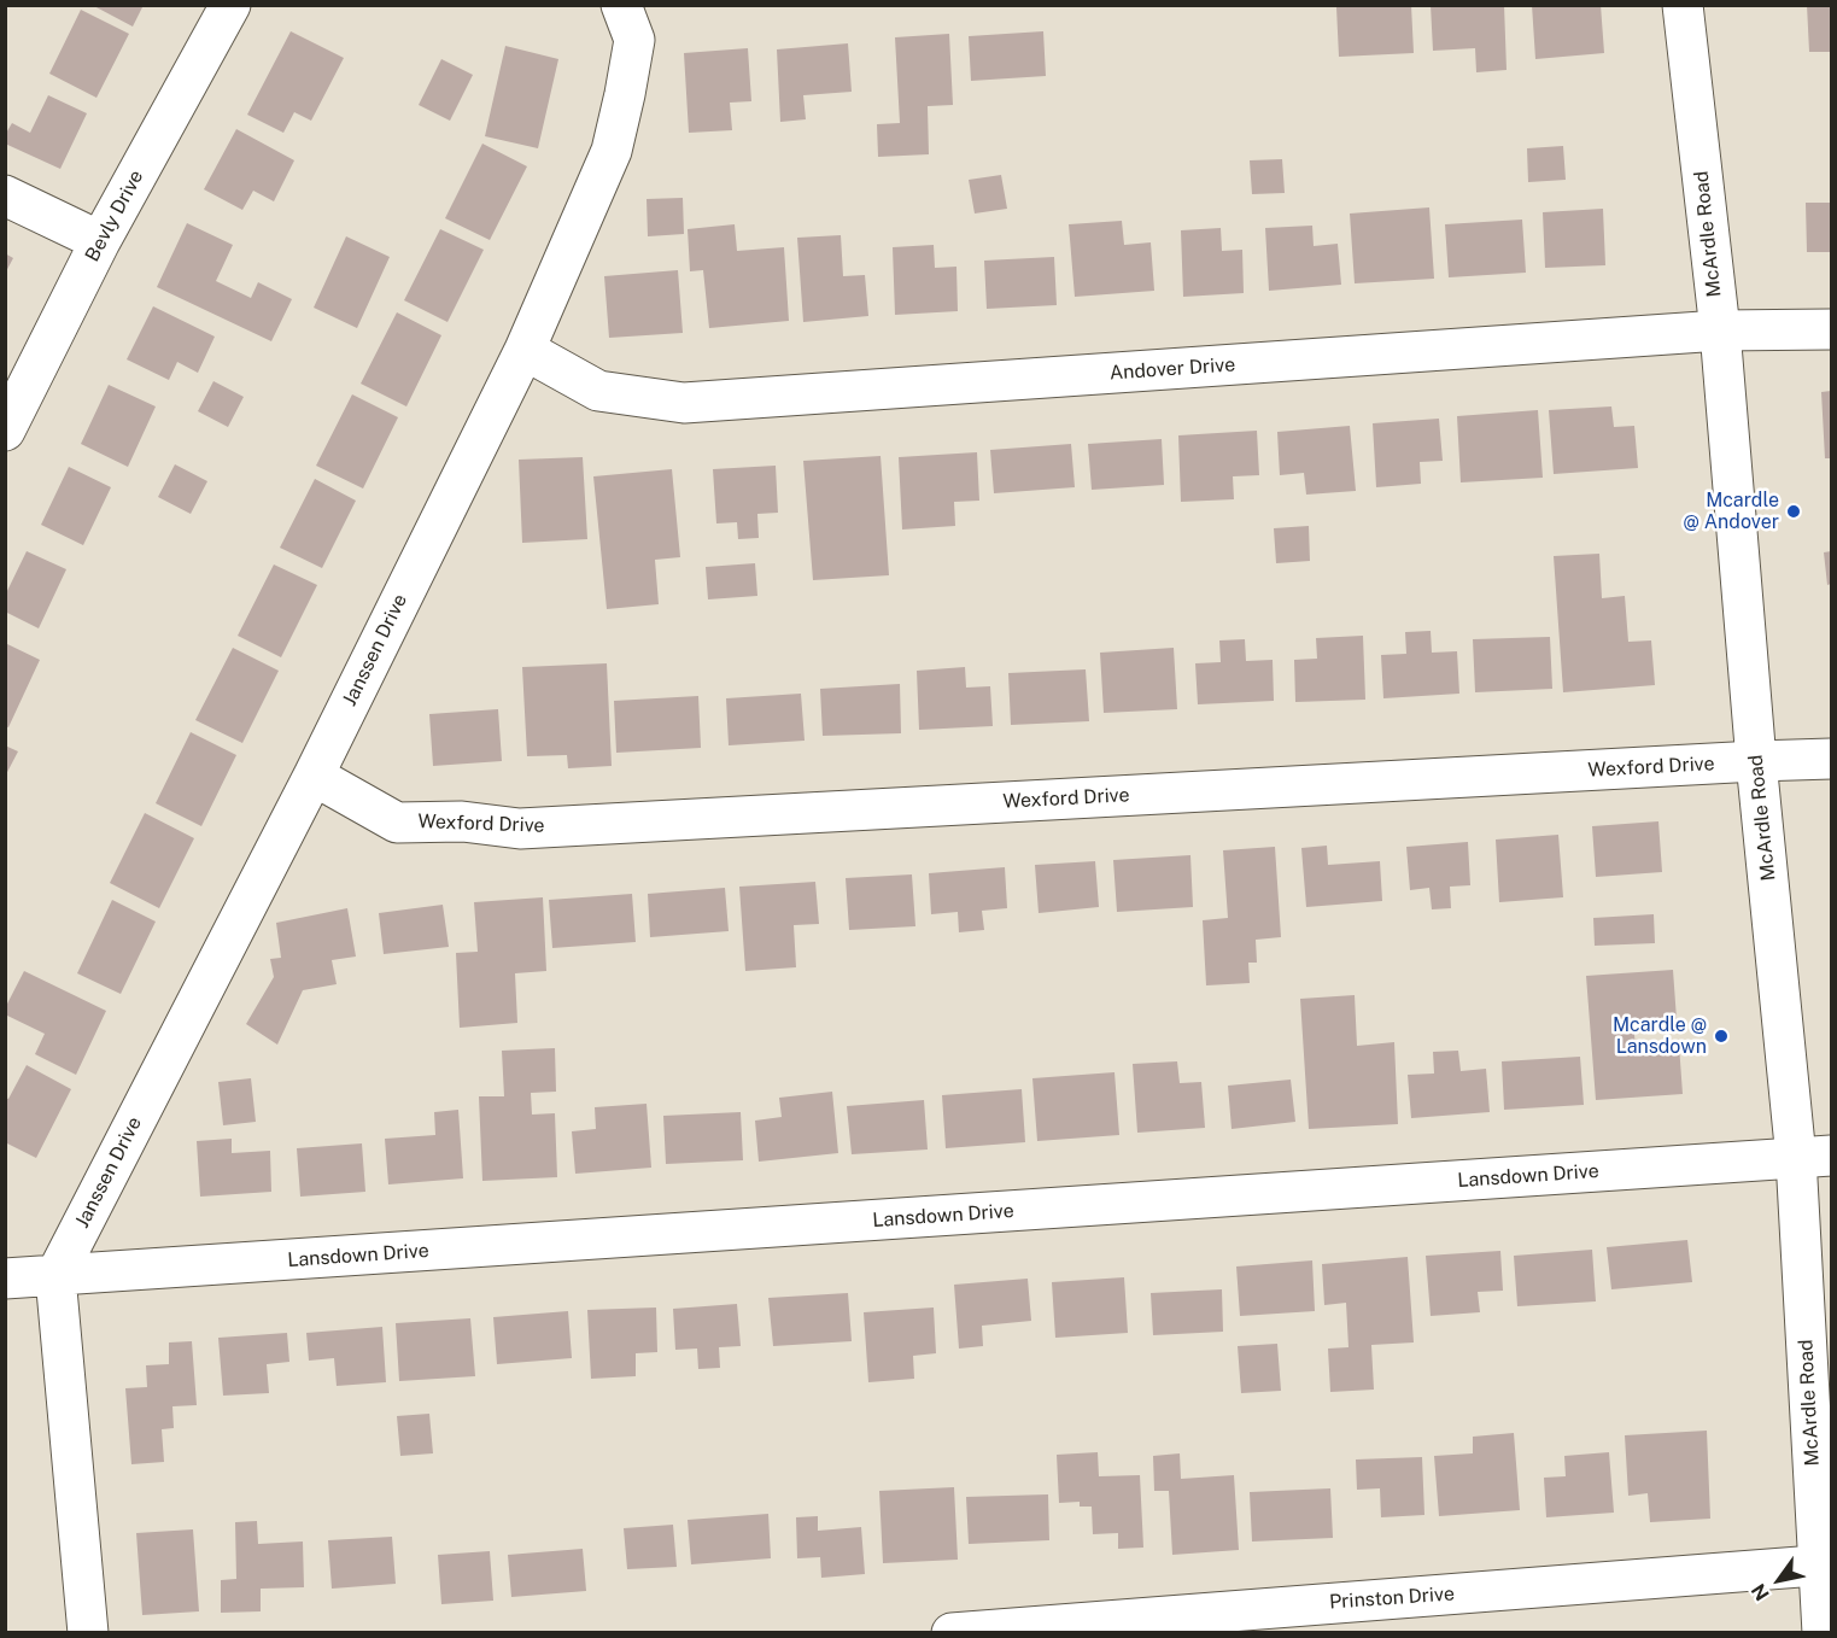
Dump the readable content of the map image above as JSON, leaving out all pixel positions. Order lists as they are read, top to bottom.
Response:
{
  "streets": {
    "street": [
      "Bevly Drive",
      "McArdle Road",
      "Andover Drive",
      "Janssen Drive",
      "Wexford Drive",
      "Lansdown Drive",
      "Prinston Drive"
    ]
  },
  "crossings": [
    ["McArdle Road", "Andover Drive"],
    ["McArdle Road", "Wexford Drive"],
    ["McArdle Road", "Lansdown Drive"],
    ["McArdle Road", "Prinston Drive"],
    ["Andover Drive", "Janssen Drive"],
    ["Janssen Drive", "Wexford Drive"],
    ["Janssen Drive", "Lansdown Drive"]
  ],
  "places": ["Mcardle @ Andover", "Mcardle @ Lansdown"],
  "north": "bottom left"
}
